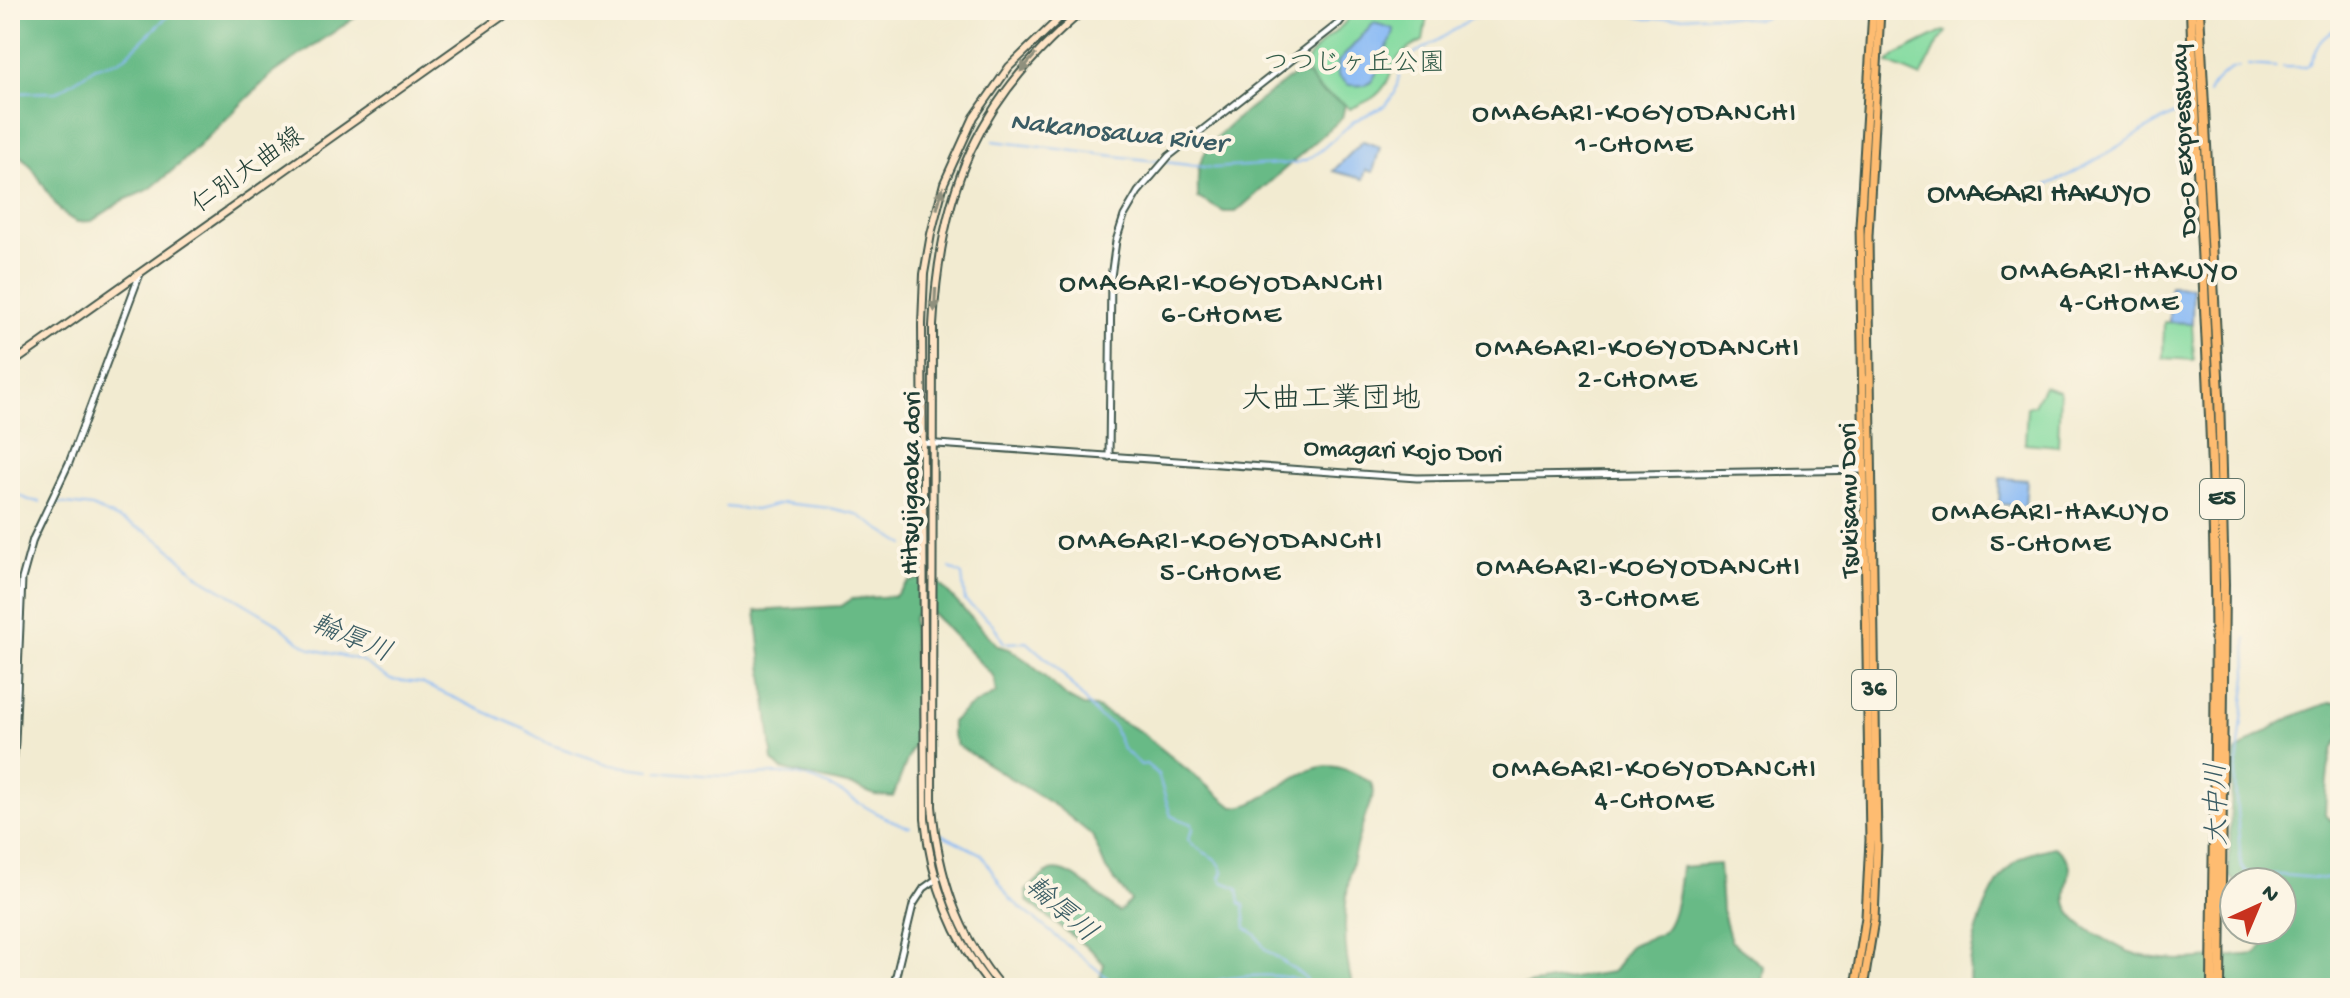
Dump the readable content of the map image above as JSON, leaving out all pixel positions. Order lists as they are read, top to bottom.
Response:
{
  "streets": {
    "highway": [
      "Do-O Expressway",
      "E5",
      "Tsukisamu Dori",
      "36"
    ],
    "main road": ["仁別大曲線", "Hitsujigaoka dori"],
    "street": ["Omagari Kojo Dori"]
  },
  "crossings": [
    ["Omagari Kojo Dori", "Hitsujigaoka dori"],
    ["Omagari Kojo Dori", "Tsukisamu Dori"]
  ],
  "districts": [
    "OMAGARI-KOGYODANCHI 1-CHOME",
    "OMAGARI HAKUYO",
    "OMAGARI-HAKUYO 4-CHOME",
    "OMAGARI-KOGYODANCHI 6-CHOME",
    "OMAGARI-KOGYODANCHI 2-CHOME",
    "大曲工業団地",
    "OMAGARI-HAKUYO 5-CHOME",
    "OMAGARI-KOGYODANCHI 5-CHOME",
    "OMAGARI-KOGYODANCHI 3-CHOME",
    "OMAGARI-KOGYODANCHI 4-CHOME"
  ],
  "water": ["Nakanosawa River", "輪厚川", "大中川"],
  "parks": ["つつじヶ丘公園"],
  "north": "top right"
}
